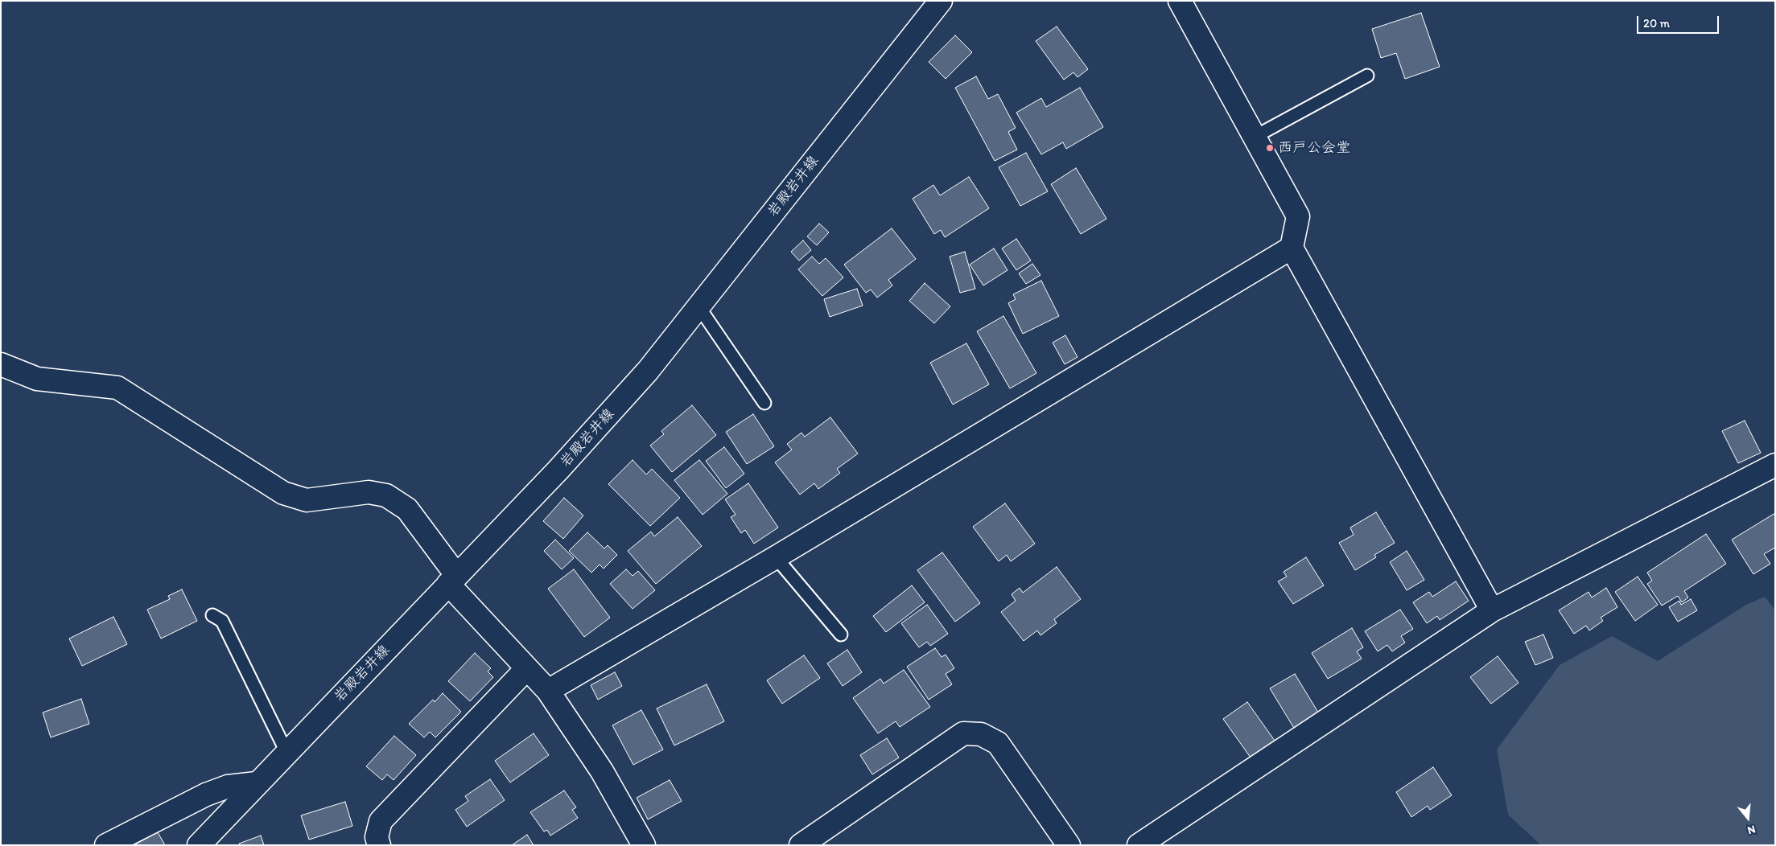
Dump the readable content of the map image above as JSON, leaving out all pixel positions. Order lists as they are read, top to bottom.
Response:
{
  "streets": {
    "street": ["岩殿岩井線"]
  },
  "places": ["西戸公会堂"],
  "scale_bar": "20 m",
  "north": "bottom"
}
